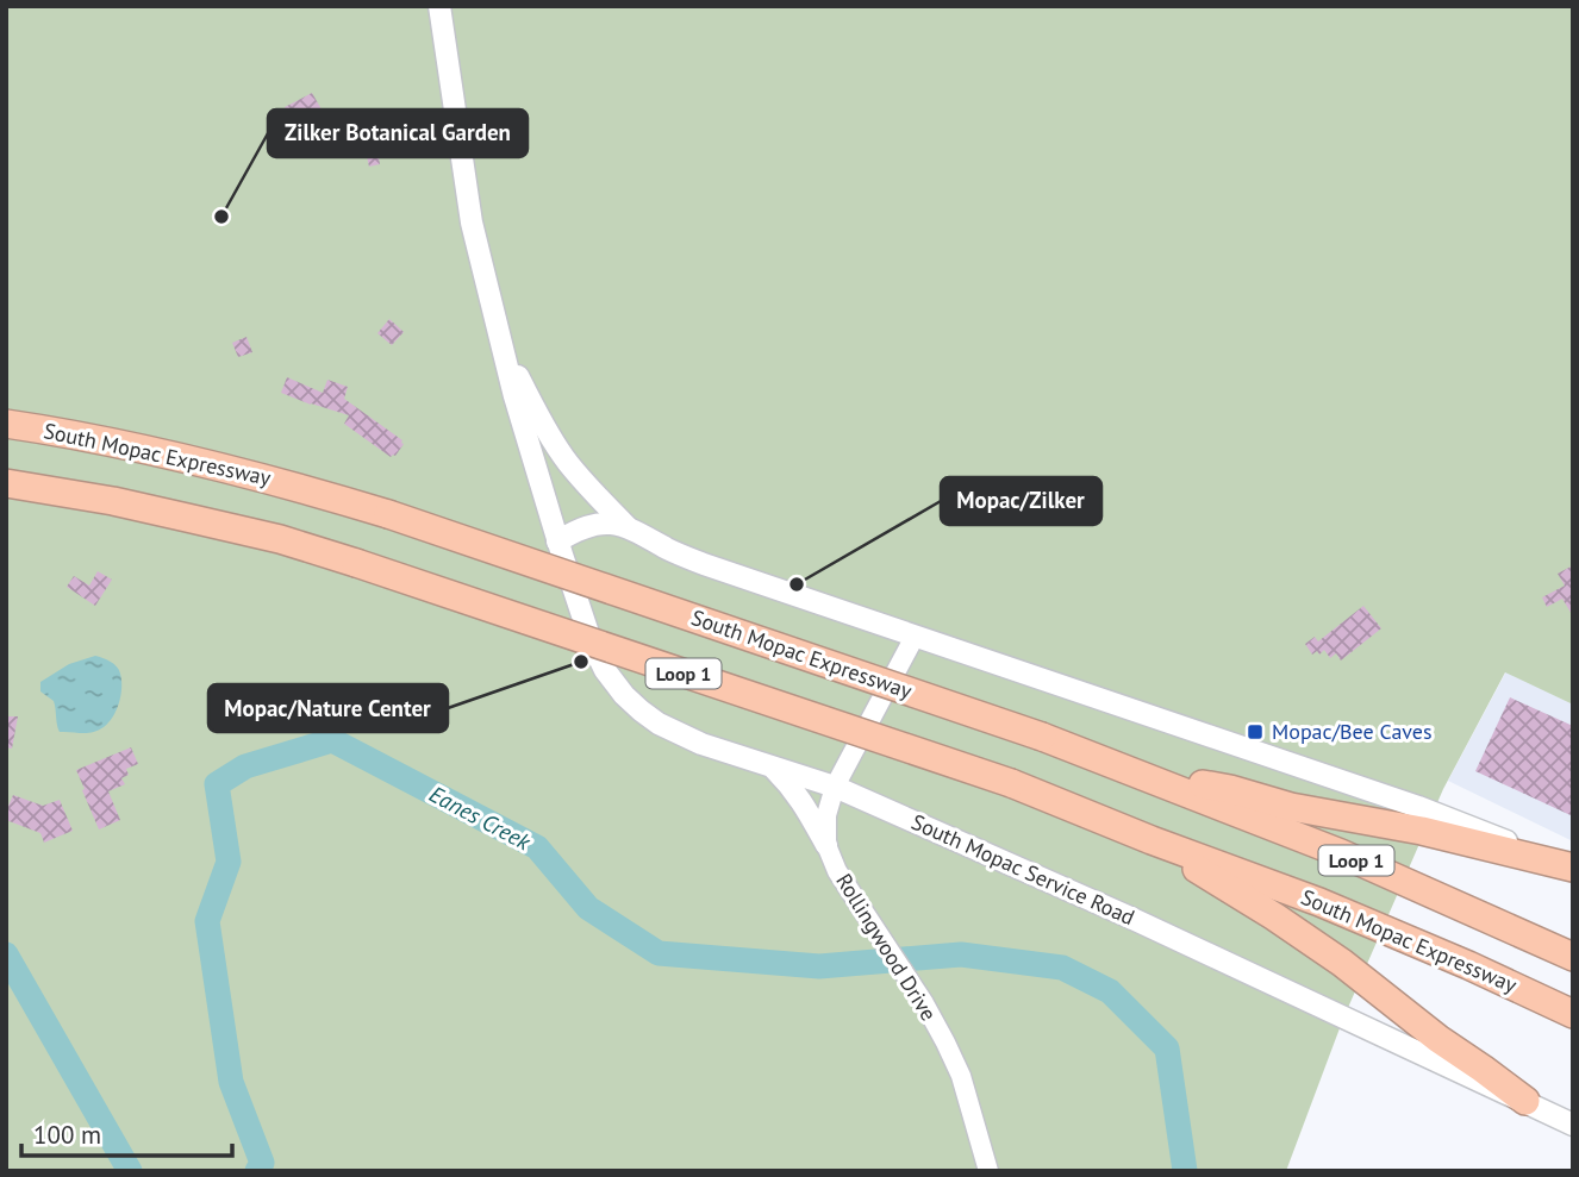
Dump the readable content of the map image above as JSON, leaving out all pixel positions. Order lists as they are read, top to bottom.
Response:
{
  "streets": {
    "highway": ["South Mopac Expressway", "Loop 1"],
    "main road": ["South Mopac Service Road"],
    "street": ["Rollingwood Drive"]
  },
  "water": ["Eanes Creek"],
  "places": {
    "other": ["Zilker Botanical Garden", "Mopac/Zilker", "Mopac/Nature Center"],
    "transit": ["Mopac/Bee Caves"]
  },
  "scale_bar": "100 m"
}
